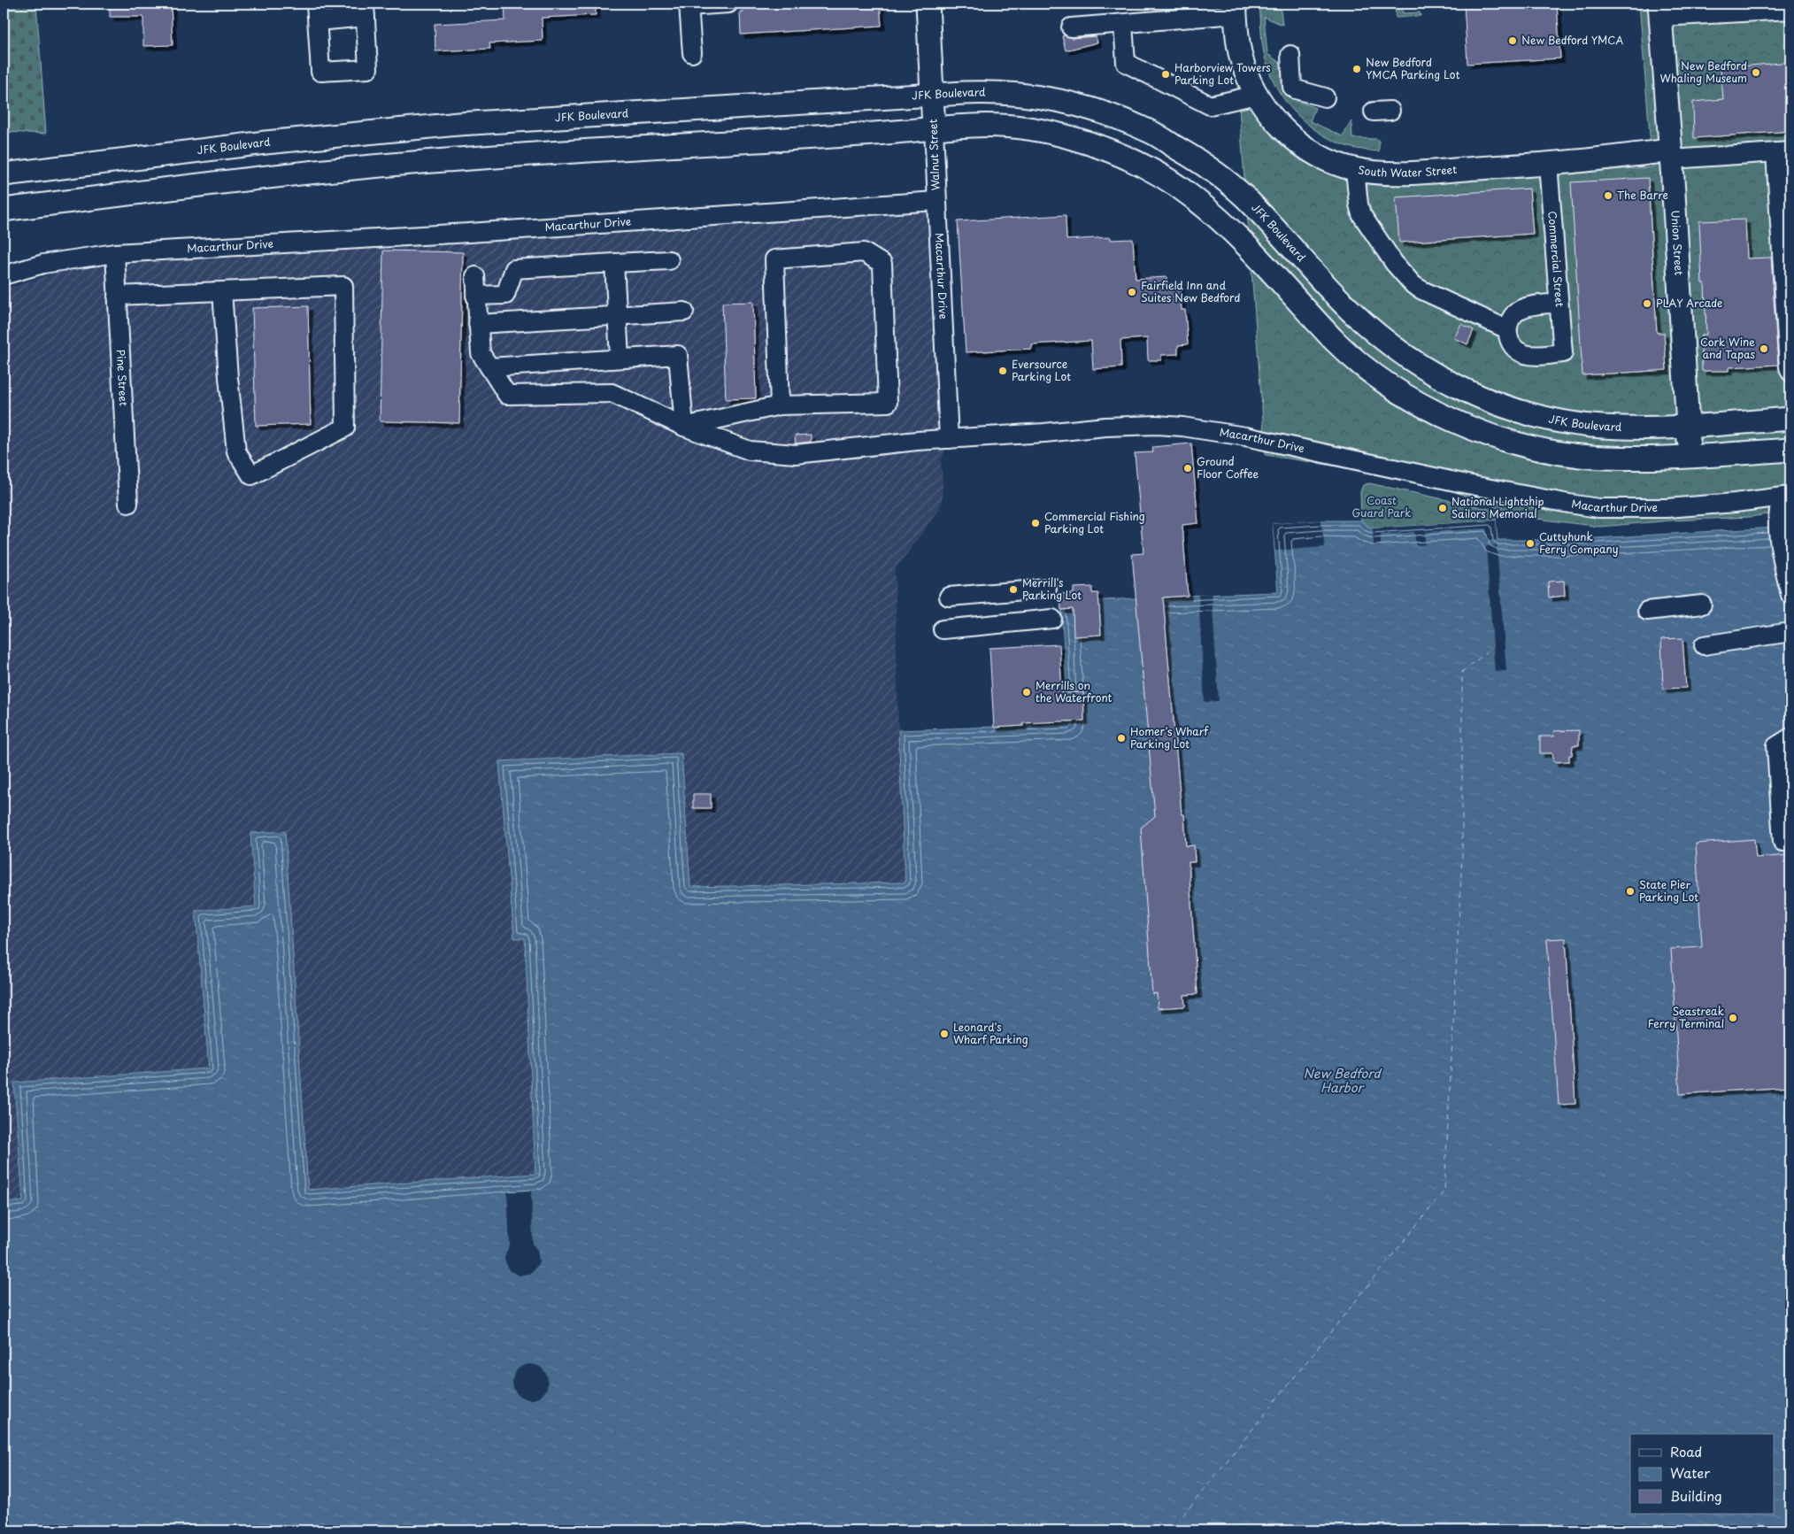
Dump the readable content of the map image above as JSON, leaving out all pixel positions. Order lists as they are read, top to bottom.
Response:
{
  "streets": {
    "main road": [
      "JFK Boulevard",
      "Walnut Street",
      "South Water Street",
      "Union Street"
    ],
    "street": ["Macarthur Drive", "Commercial Street", "Pine Street"]
  },
  "crossings": [
    ["JFK Boulevard", "Walnut Street"],
    ["JFK Boulevard", "Union Street"],
    ["Walnut Street", "Macarthur Drive"],
    ["South Water Street", "Union Street"],
    ["South Water Street", "Commercial Street"],
    ["Macarthur Drive", "Pine Street"]
  ],
  "water": ["New Bedford Harbor"],
  "parks": ["Coast Guard Park"],
  "places": [
    "New Bedford YMCA",
    "New Bedford YMCA Parking Lot",
    "New Bedford Whaling Museum",
    "Harborview Towers Parking Lot",
    "The Barre",
    "Fairfield Inn and Suites New Bedford",
    "PLAY Arcade",
    "Cork Wine and Tapas",
    "Eversource Parking Lot",
    "Ground Floor Coffee",
    "National Lightship Sailors Memorial",
    "Commercial Fishing Parking Lot",
    "Cuttyhunk Ferry Company",
    "Merrill's Parking Lot",
    "Merrills on the Waterfront",
    "Homer's Wharf Parking Lot",
    "State Pier Parking Lot",
    "Seastreak Ferry Terminal",
    "Leonard's Wharf Parking"
  ],
  "legend": ["Road", "Water", "Building"]
}
